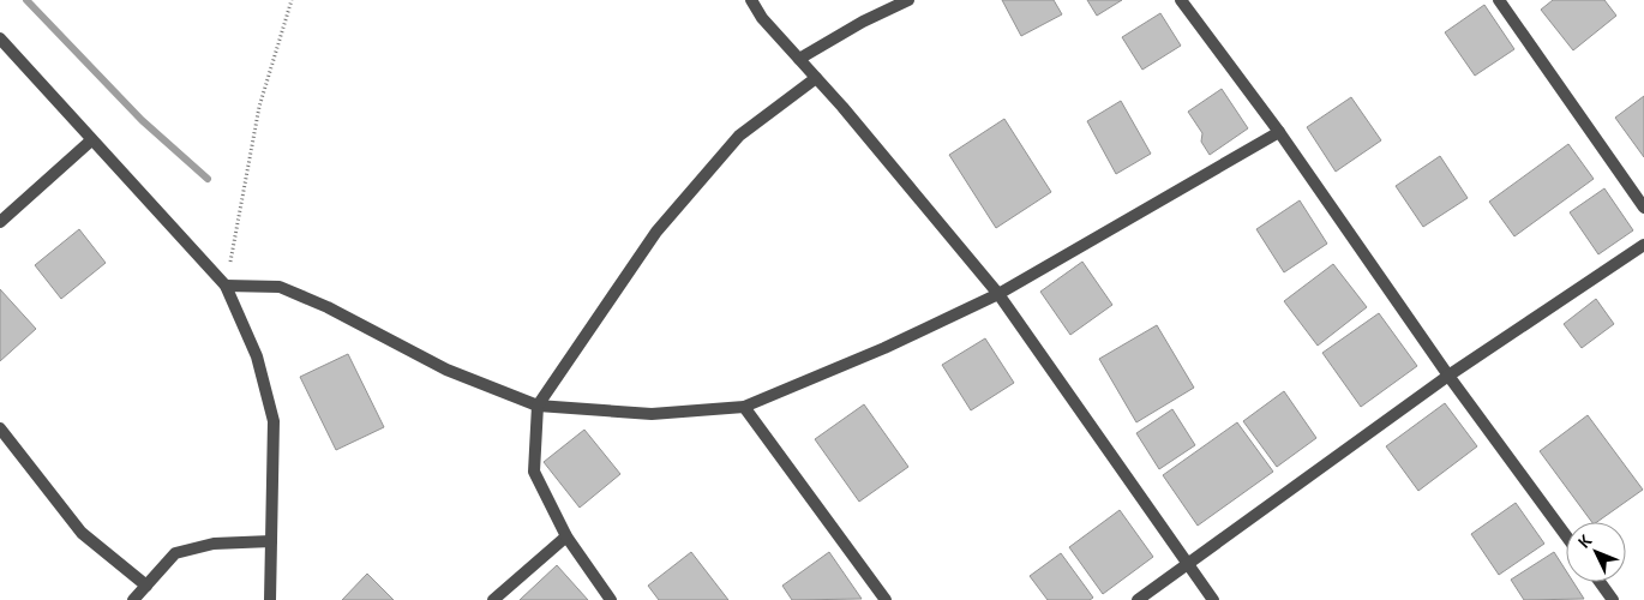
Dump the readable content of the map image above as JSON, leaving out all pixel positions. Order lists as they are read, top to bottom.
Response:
{
  "north": "top left"
}
